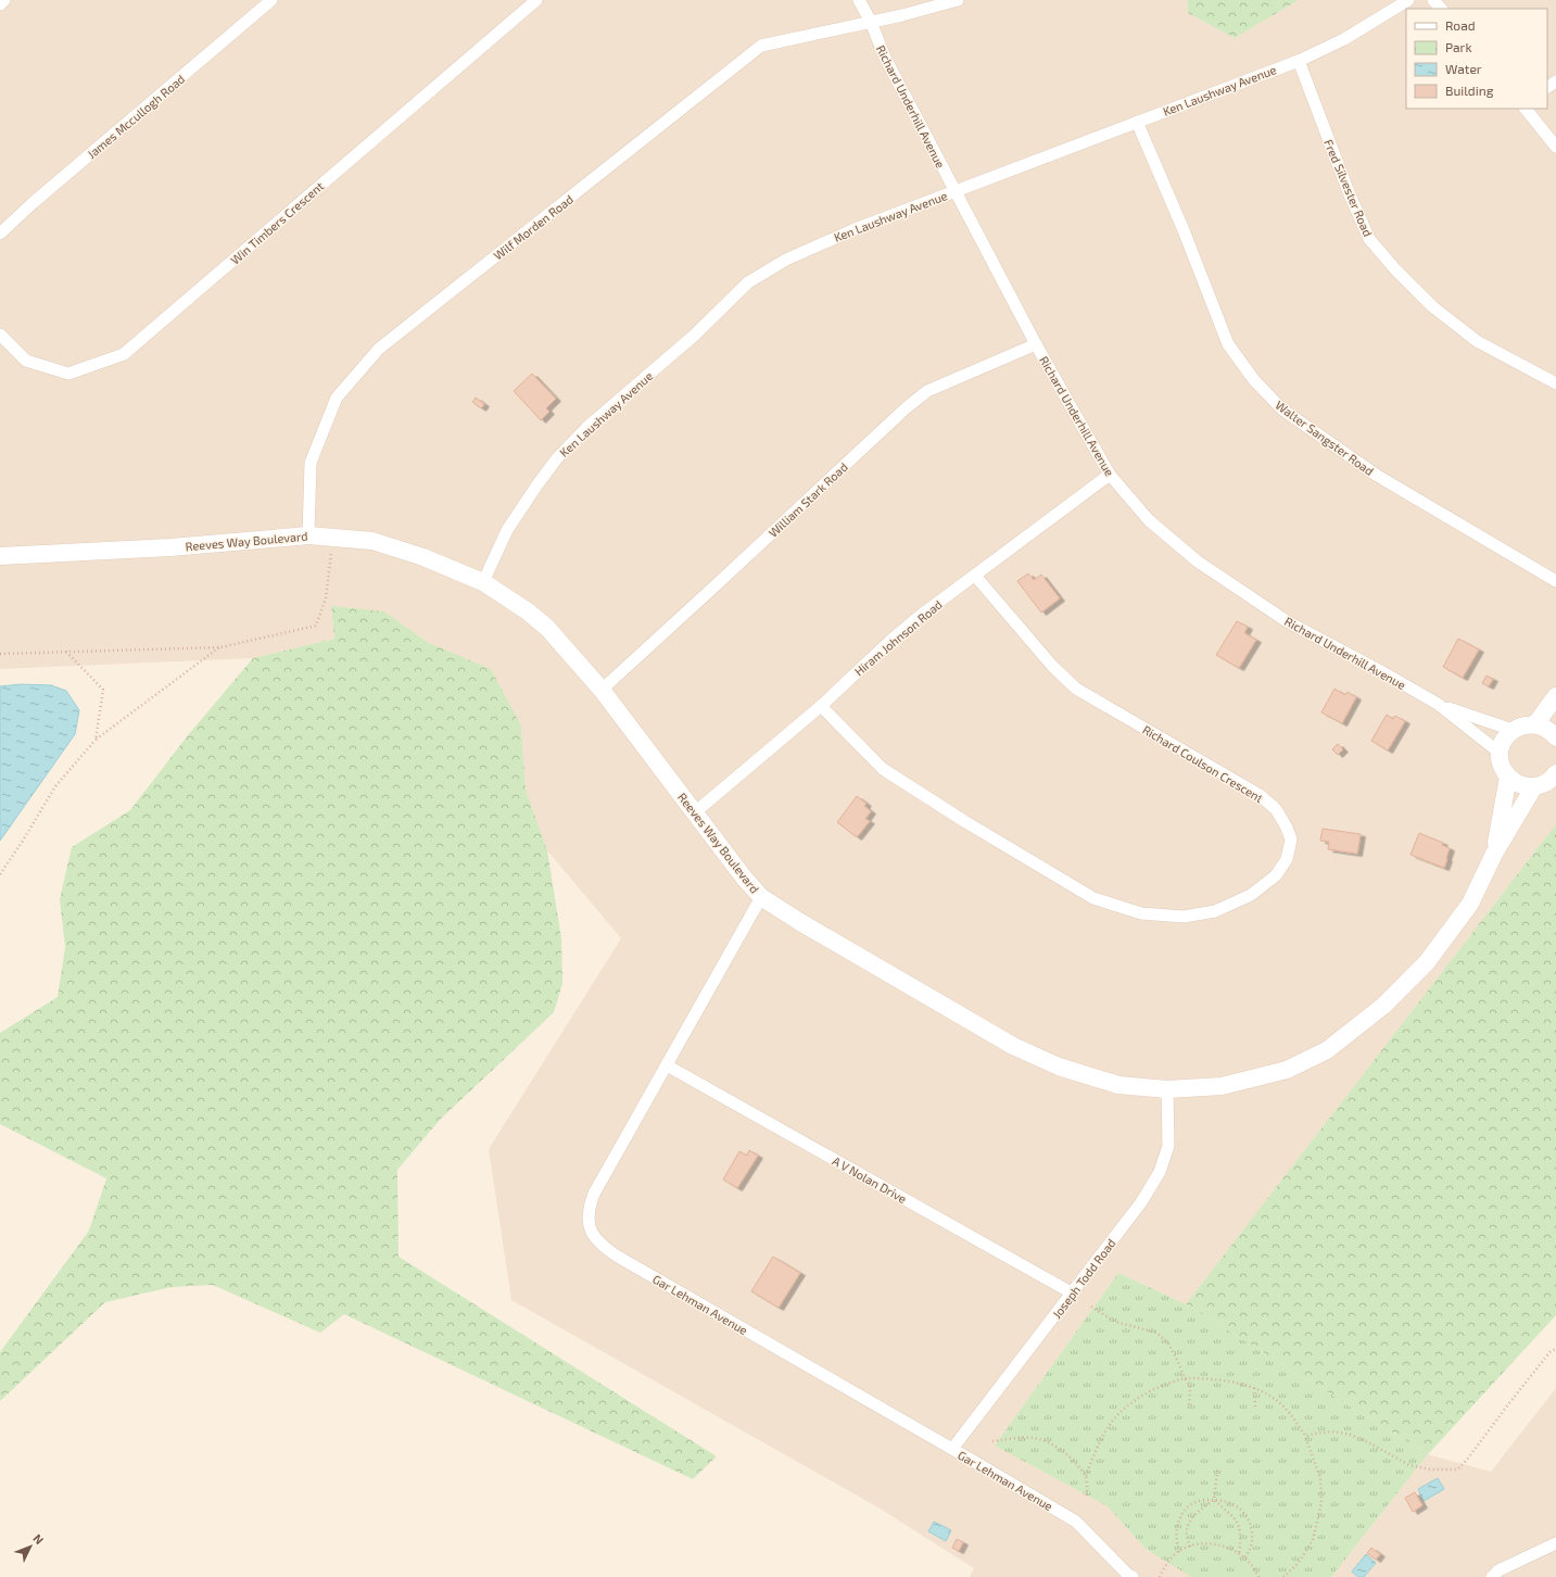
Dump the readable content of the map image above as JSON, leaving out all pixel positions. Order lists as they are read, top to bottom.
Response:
{
  "streets": {
    "street": [
      "Ken Laushway Avenue",
      "Richard Underhill Avenue",
      "James Mccullogh Road",
      "Fred Silvester Road",
      "Win Timbers Crescent",
      "Wilf Morden Road",
      "Walter Sangster Road",
      "William Stark Road",
      "Reeves Way Boulevard",
      "Hiram Johnson Road",
      "Richard Coulson Crescent",
      "A V Nolan Drive",
      "Joseph Todd Road",
      "Gar Lehman Avenue"
    ]
  },
  "crossings": [
    ["Ken Laushway Avenue", "Richard Underhill Avenue"],
    ["Ken Laushway Avenue", "Fred Silvester Road"],
    ["Ken Laushway Avenue", "Walter Sangster Road"],
    ["Ken Laushway Avenue", "Reeves Way Boulevard"],
    ["Richard Underhill Avenue", "Wilf Morden Road"],
    ["Richard Underhill Avenue", "William Stark Road"],
    ["Richard Underhill Avenue", "Hiram Johnson Road"],
    ["Wilf Morden Road", "Reeves Way Boulevard"],
    ["William Stark Road", "Reeves Way Boulevard"],
    ["Reeves Way Boulevard", "Hiram Johnson Road"],
    ["Reeves Way Boulevard", "Joseph Todd Road"],
    ["Reeves Way Boulevard", "Gar Lehman Avenue"],
    ["Hiram Johnson Road", "Richard Coulson Crescent"],
    ["A V Nolan Drive", "Joseph Todd Road"],
    ["A V Nolan Drive", "Gar Lehman Avenue"],
    ["Joseph Todd Road", "Gar Lehman Avenue"]
  ],
  "legend": [
    "Road",
    "Park",
    "Water",
    "Building"
  ],
  "north": "top right"
}
